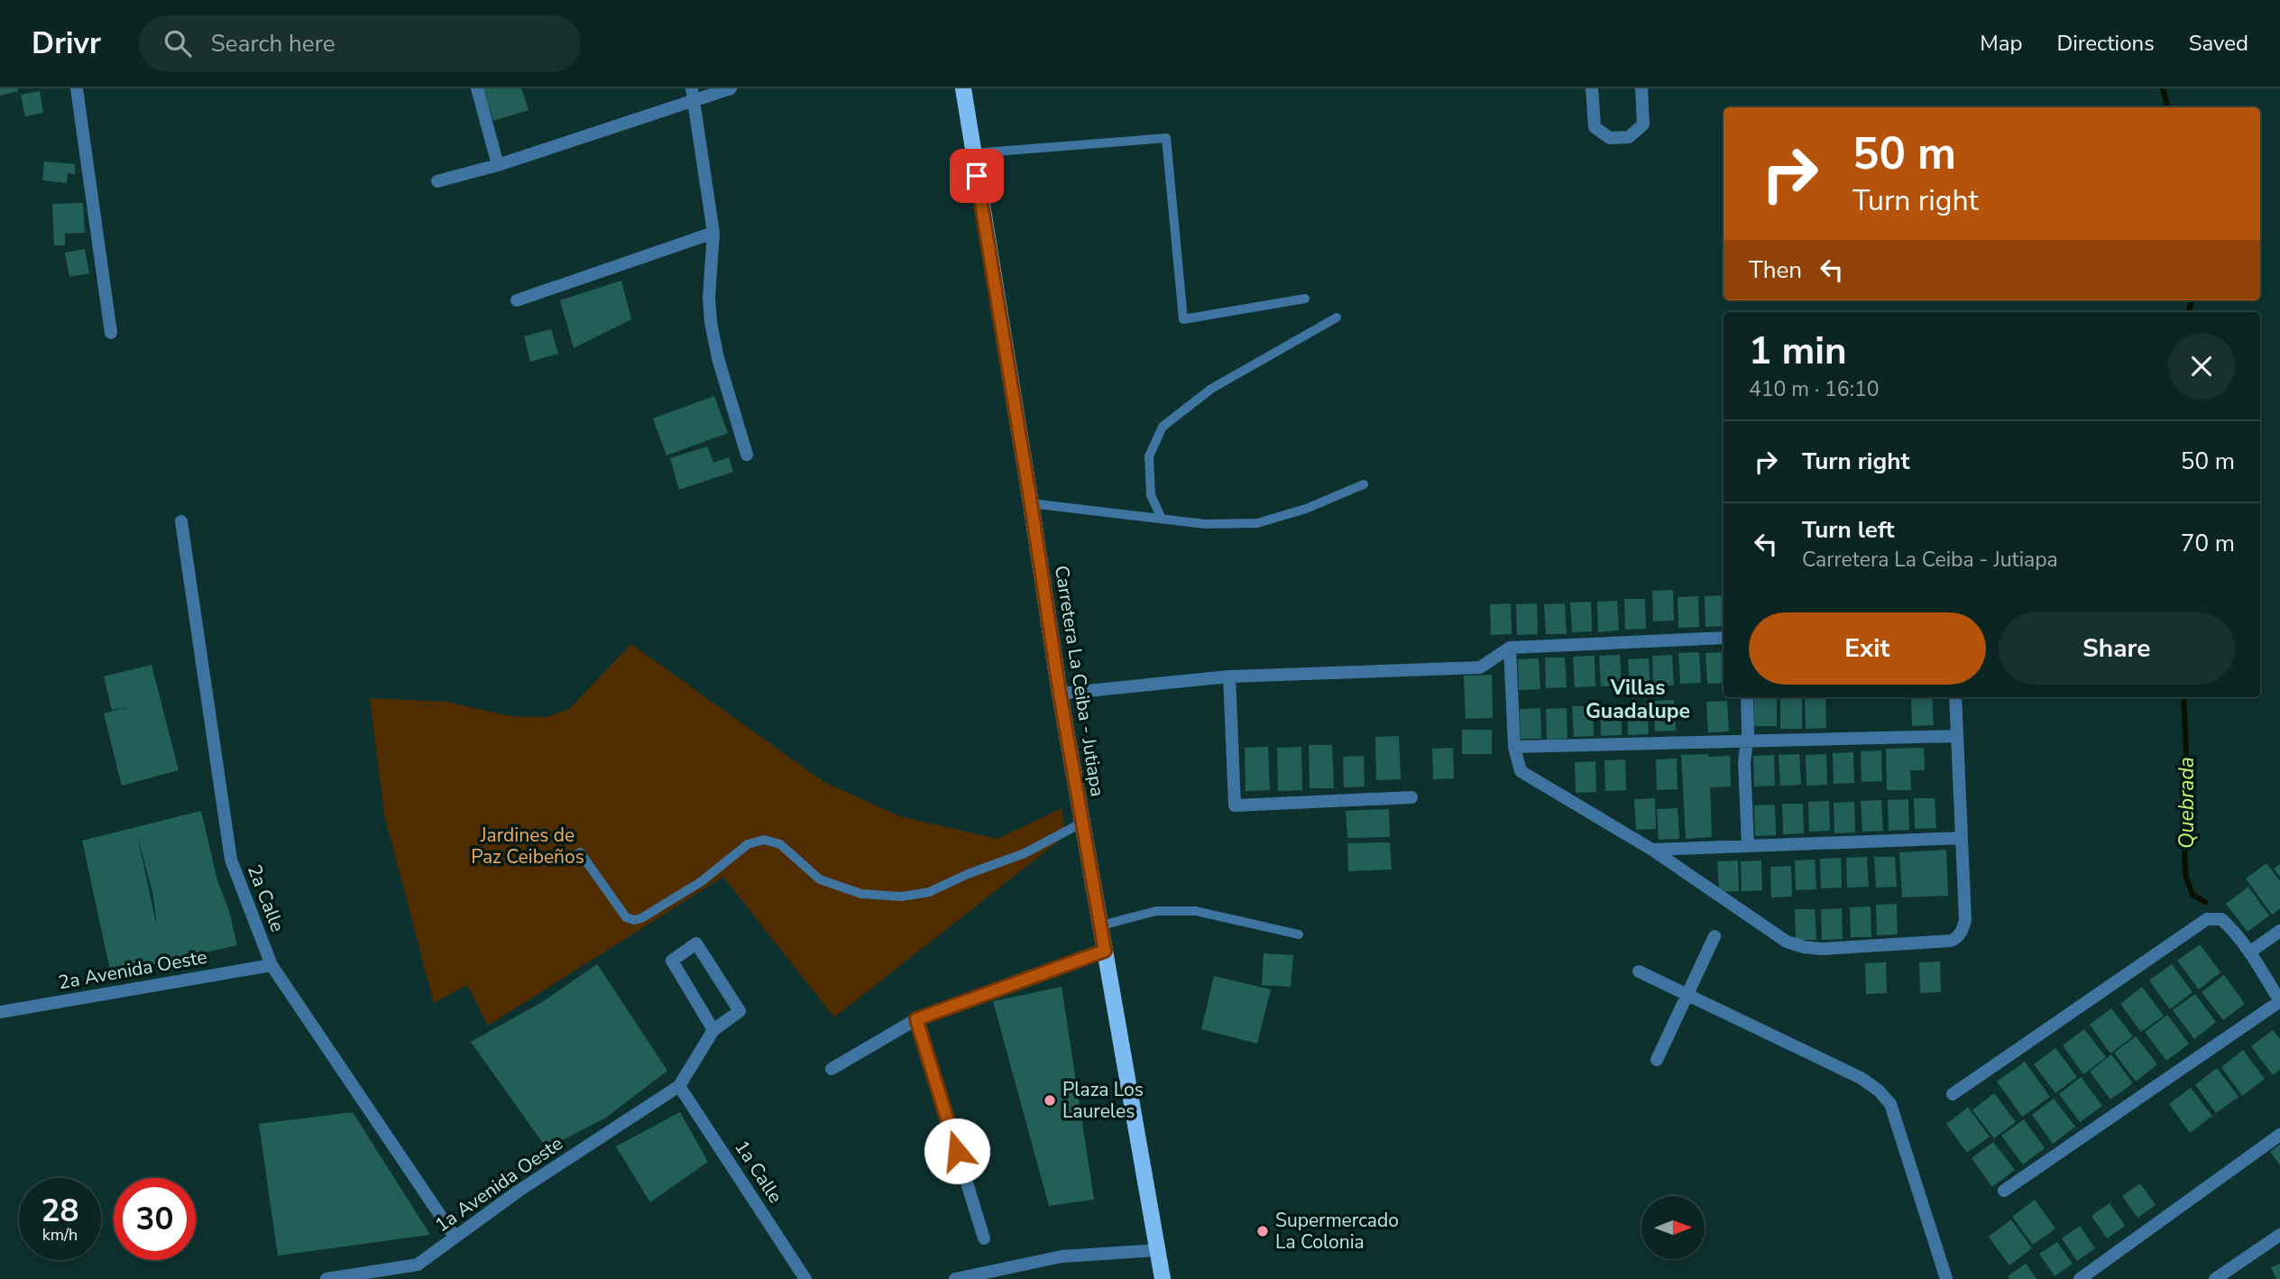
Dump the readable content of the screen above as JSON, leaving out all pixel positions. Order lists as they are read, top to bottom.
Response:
{
  "streets": {
    "main road": ["Carretera La Ceiba - Jutiapa"],
    "street": [
      "2a Calle",
      "2a Avenida Oeste",
      "1a Calle",
      "1a Avenida Oeste"
    ]
  },
  "crossings": [
    ["2a Calle", "2a Avenida Oeste"],
    ["2a Calle", "1a Avenida Oeste"],
    ["1a Calle", "1a Avenida Oeste"]
  ],
  "districts": ["Villas Guadalupe"],
  "water": ["Quebrada"],
  "parks": ["Jardines de Paz Ceibeños"],
  "places": ["Plaza Los Laureles", "Supermercado La Colonia"],
  "north": "right",
  "page": {
    "header": "Drivr",
    "search": "Search here",
    "nav": ["Map", "Directions", "Saved"],
    "turn": ["50 m", "Turn right"],
    "then": "Then",
    "heading": ["1 min", "410 m · 16:10"],
    "list": [
      {
        "name": "Turn right",
        "value": "50 m"
      },
      {
        "name": "Turn left",
        "note": "Carretera La Ceiba - Jutiapa",
        "value": "70 m"
      }
    ],
    "buttons": ["Exit", "Share"],
    "speed": "28 km/h",
    "limit": "30"
  }
}
